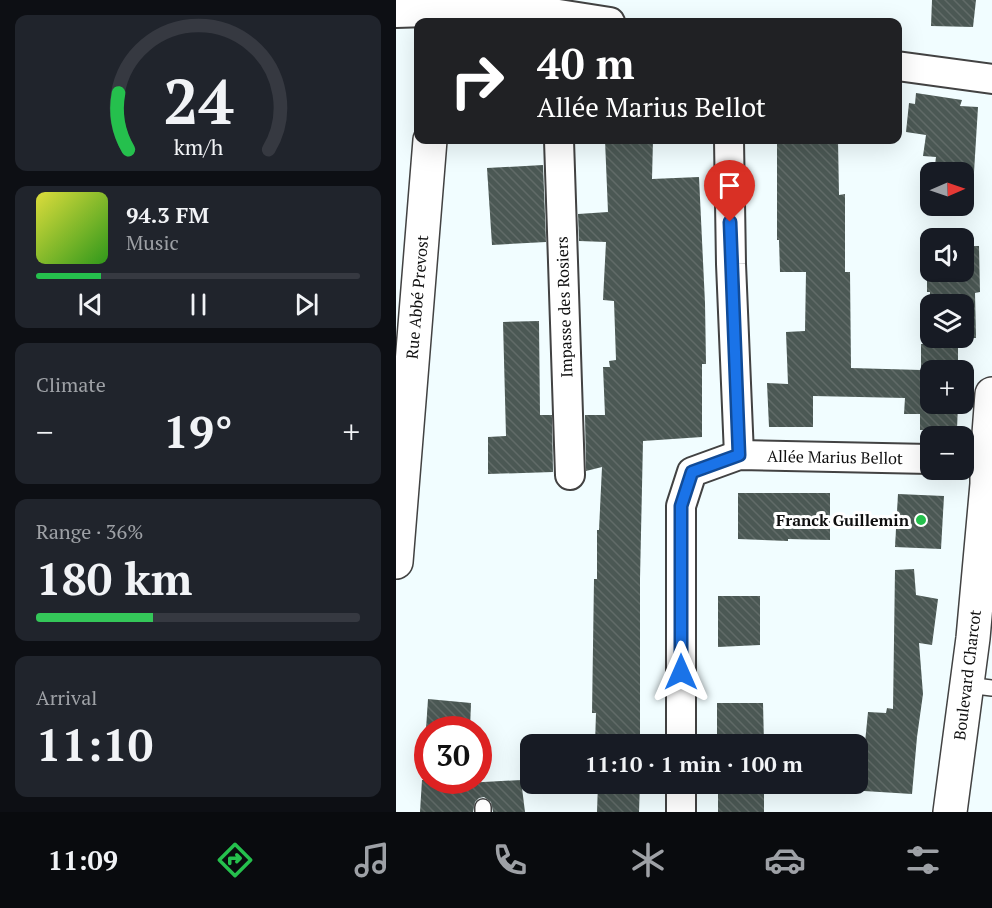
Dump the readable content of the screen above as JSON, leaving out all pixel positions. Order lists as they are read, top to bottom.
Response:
{
  "streets": {
    "street": [
      "Rue Abbé Prevost",
      "Impasse des Rosiers",
      "Allée Marius Bellot",
      "Boulevard Charcot"
    ]
  },
  "places": ["Franck Guillemin"],
  "north": "right",
  "page": {
    "turn": ["40 m", "Allée Marius Bellot"],
    "map_buttons": ["+", "−"],
    "song": ["94.3 FM", "Music"],
    "tile": [
      "Climate",
      ["Range · 36%", "180 km"],
      ["Arrival", "11:10"]
    ],
    "heat": ["−", "19°", "+"],
    "limit": "30",
    "trip": "11:10 · 1 min · 100 m",
    "tabs": "11:09",
    "gauge": ["24", "km/h"]
  }
}
